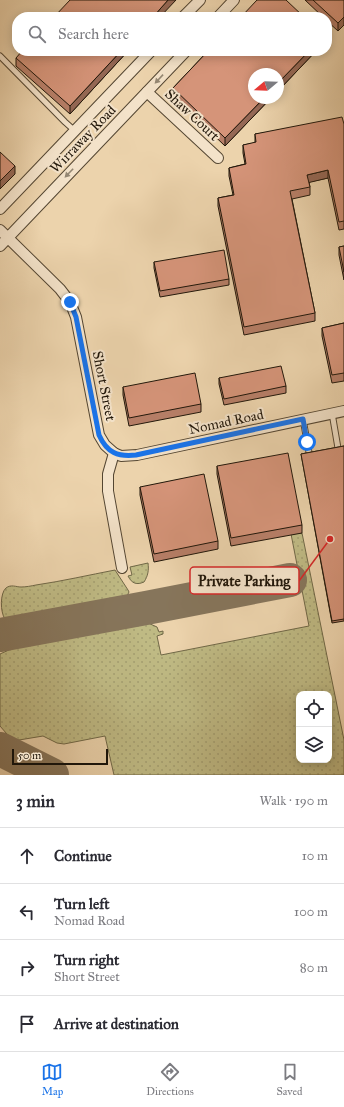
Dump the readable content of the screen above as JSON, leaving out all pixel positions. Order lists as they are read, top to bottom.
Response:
{
  "streets": {
    "street": [
      "Shaw Court",
      "Wirraway Road",
      "Short Street",
      "Nomad Road"
    ]
  },
  "crossings": [
    ["Shaw Court", "Wirraway Road"],
    ["Wirraway Road", "Short Street"],
    ["Short Street", "Nomad Road"]
  ],
  "places": ["Private Parking"],
  "scale_bar": "50 m",
  "north": "left",
  "page": {
    "search": "Search here",
    "scale": "50 m",
    "heading": ["3 min", "Walk · 190 m"],
    "list": [
      ["Continue", "10 m"],
      ["Turn left", "Nomad Road", "100 m"],
      ["Turn right", "Short Street", "80 m"],
      "Arrive at destination"
    ],
    "nav": ["Map", "Directions", "Saved"]
  }
}
